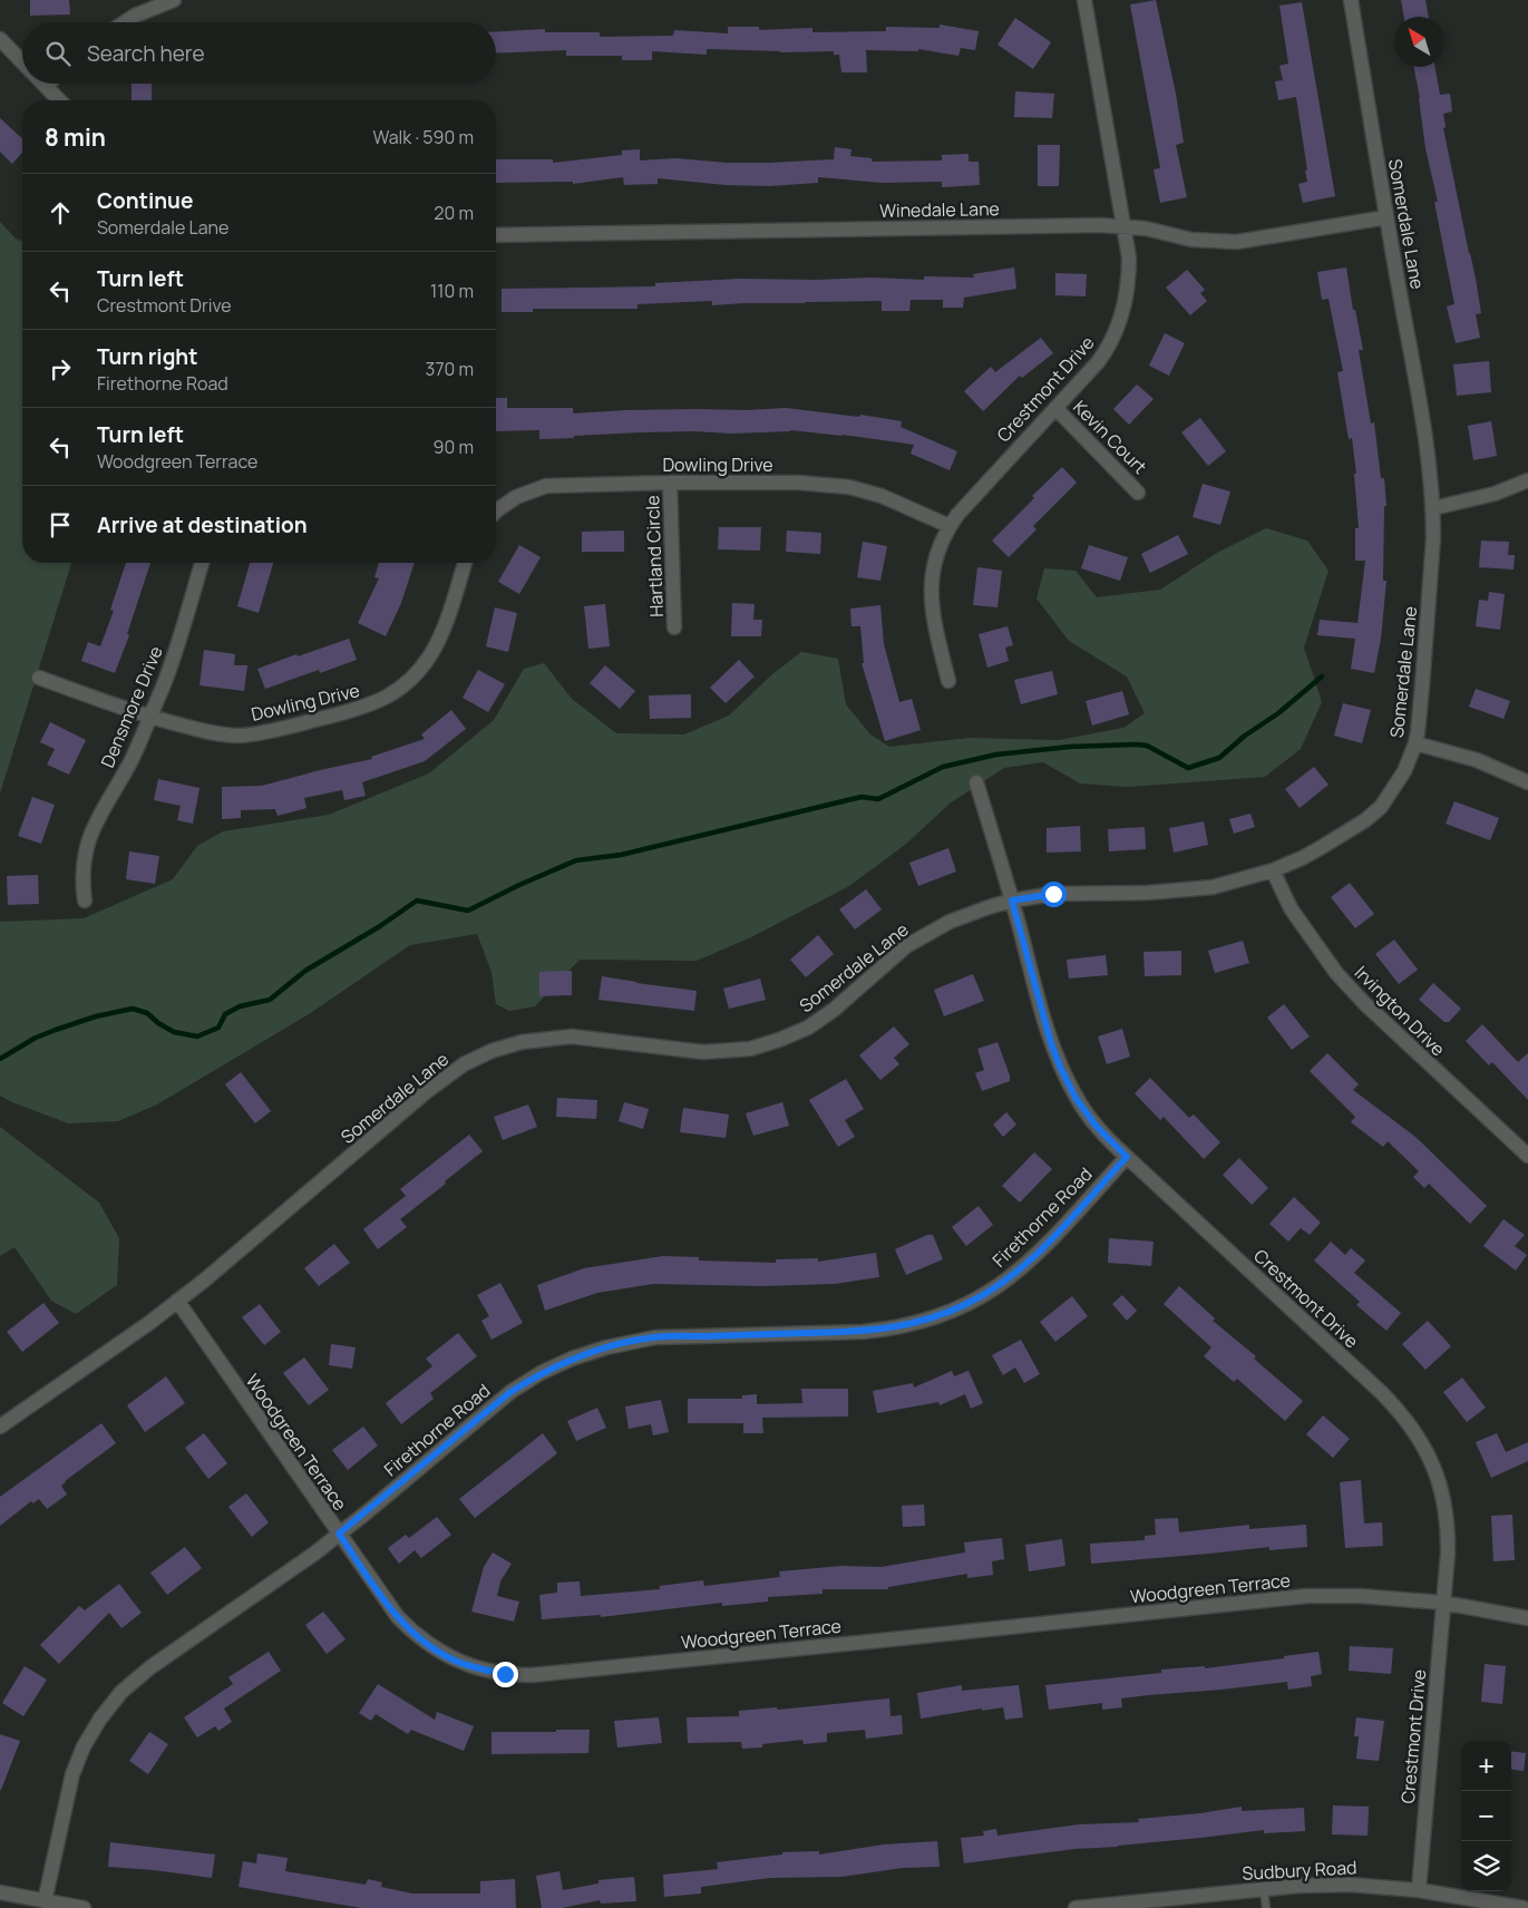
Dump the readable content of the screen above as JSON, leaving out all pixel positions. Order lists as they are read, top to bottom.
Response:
{
  "streets": {
    "street": [
      "Winedale Lane",
      "Somerdale Lane",
      "Crestmont Drive",
      "Kevin Court",
      "Dowling Drive",
      "Hartland Circle",
      "Densmore Drive",
      "Irvington Drive",
      "Firethorne Road",
      "Woodgreen Terrace",
      "Sudbury Road"
    ]
  },
  "crossings": [
    ["Winedale Lane", "Somerdale Lane"],
    ["Winedale Lane", "Crestmont Drive"],
    ["Somerdale Lane", "Crestmont Drive"],
    ["Somerdale Lane", "Irvington Drive"],
    ["Somerdale Lane", "Woodgreen Terrace"],
    ["Crestmont Drive", "Kevin Court"],
    ["Crestmont Drive", "Dowling Drive"],
    ["Crestmont Drive", "Firethorne Road"],
    ["Crestmont Drive", "Woodgreen Terrace"],
    ["Crestmont Drive", "Sudbury Road"],
    ["Dowling Drive", "Hartland Circle"],
    ["Dowling Drive", "Densmore Drive"],
    ["Firethorne Road", "Woodgreen Terrace"]
  ],
  "north": "top left",
  "page": {
    "search": "Search here",
    "heading": ["8 min", "Walk · 590 m"],
    "list": [
      ["Continue", "Somerdale Lane", "20 m"],
      ["Turn left", "Crestmont Drive", "110 m"],
      ["Turn right", "Firethorne Road", "370 m"],
      ["Turn left", "Woodgreen Terrace", "90 m"],
      "Arrive at destination"
    ],
    "map_buttons": ["+", "−"]
  }
}
